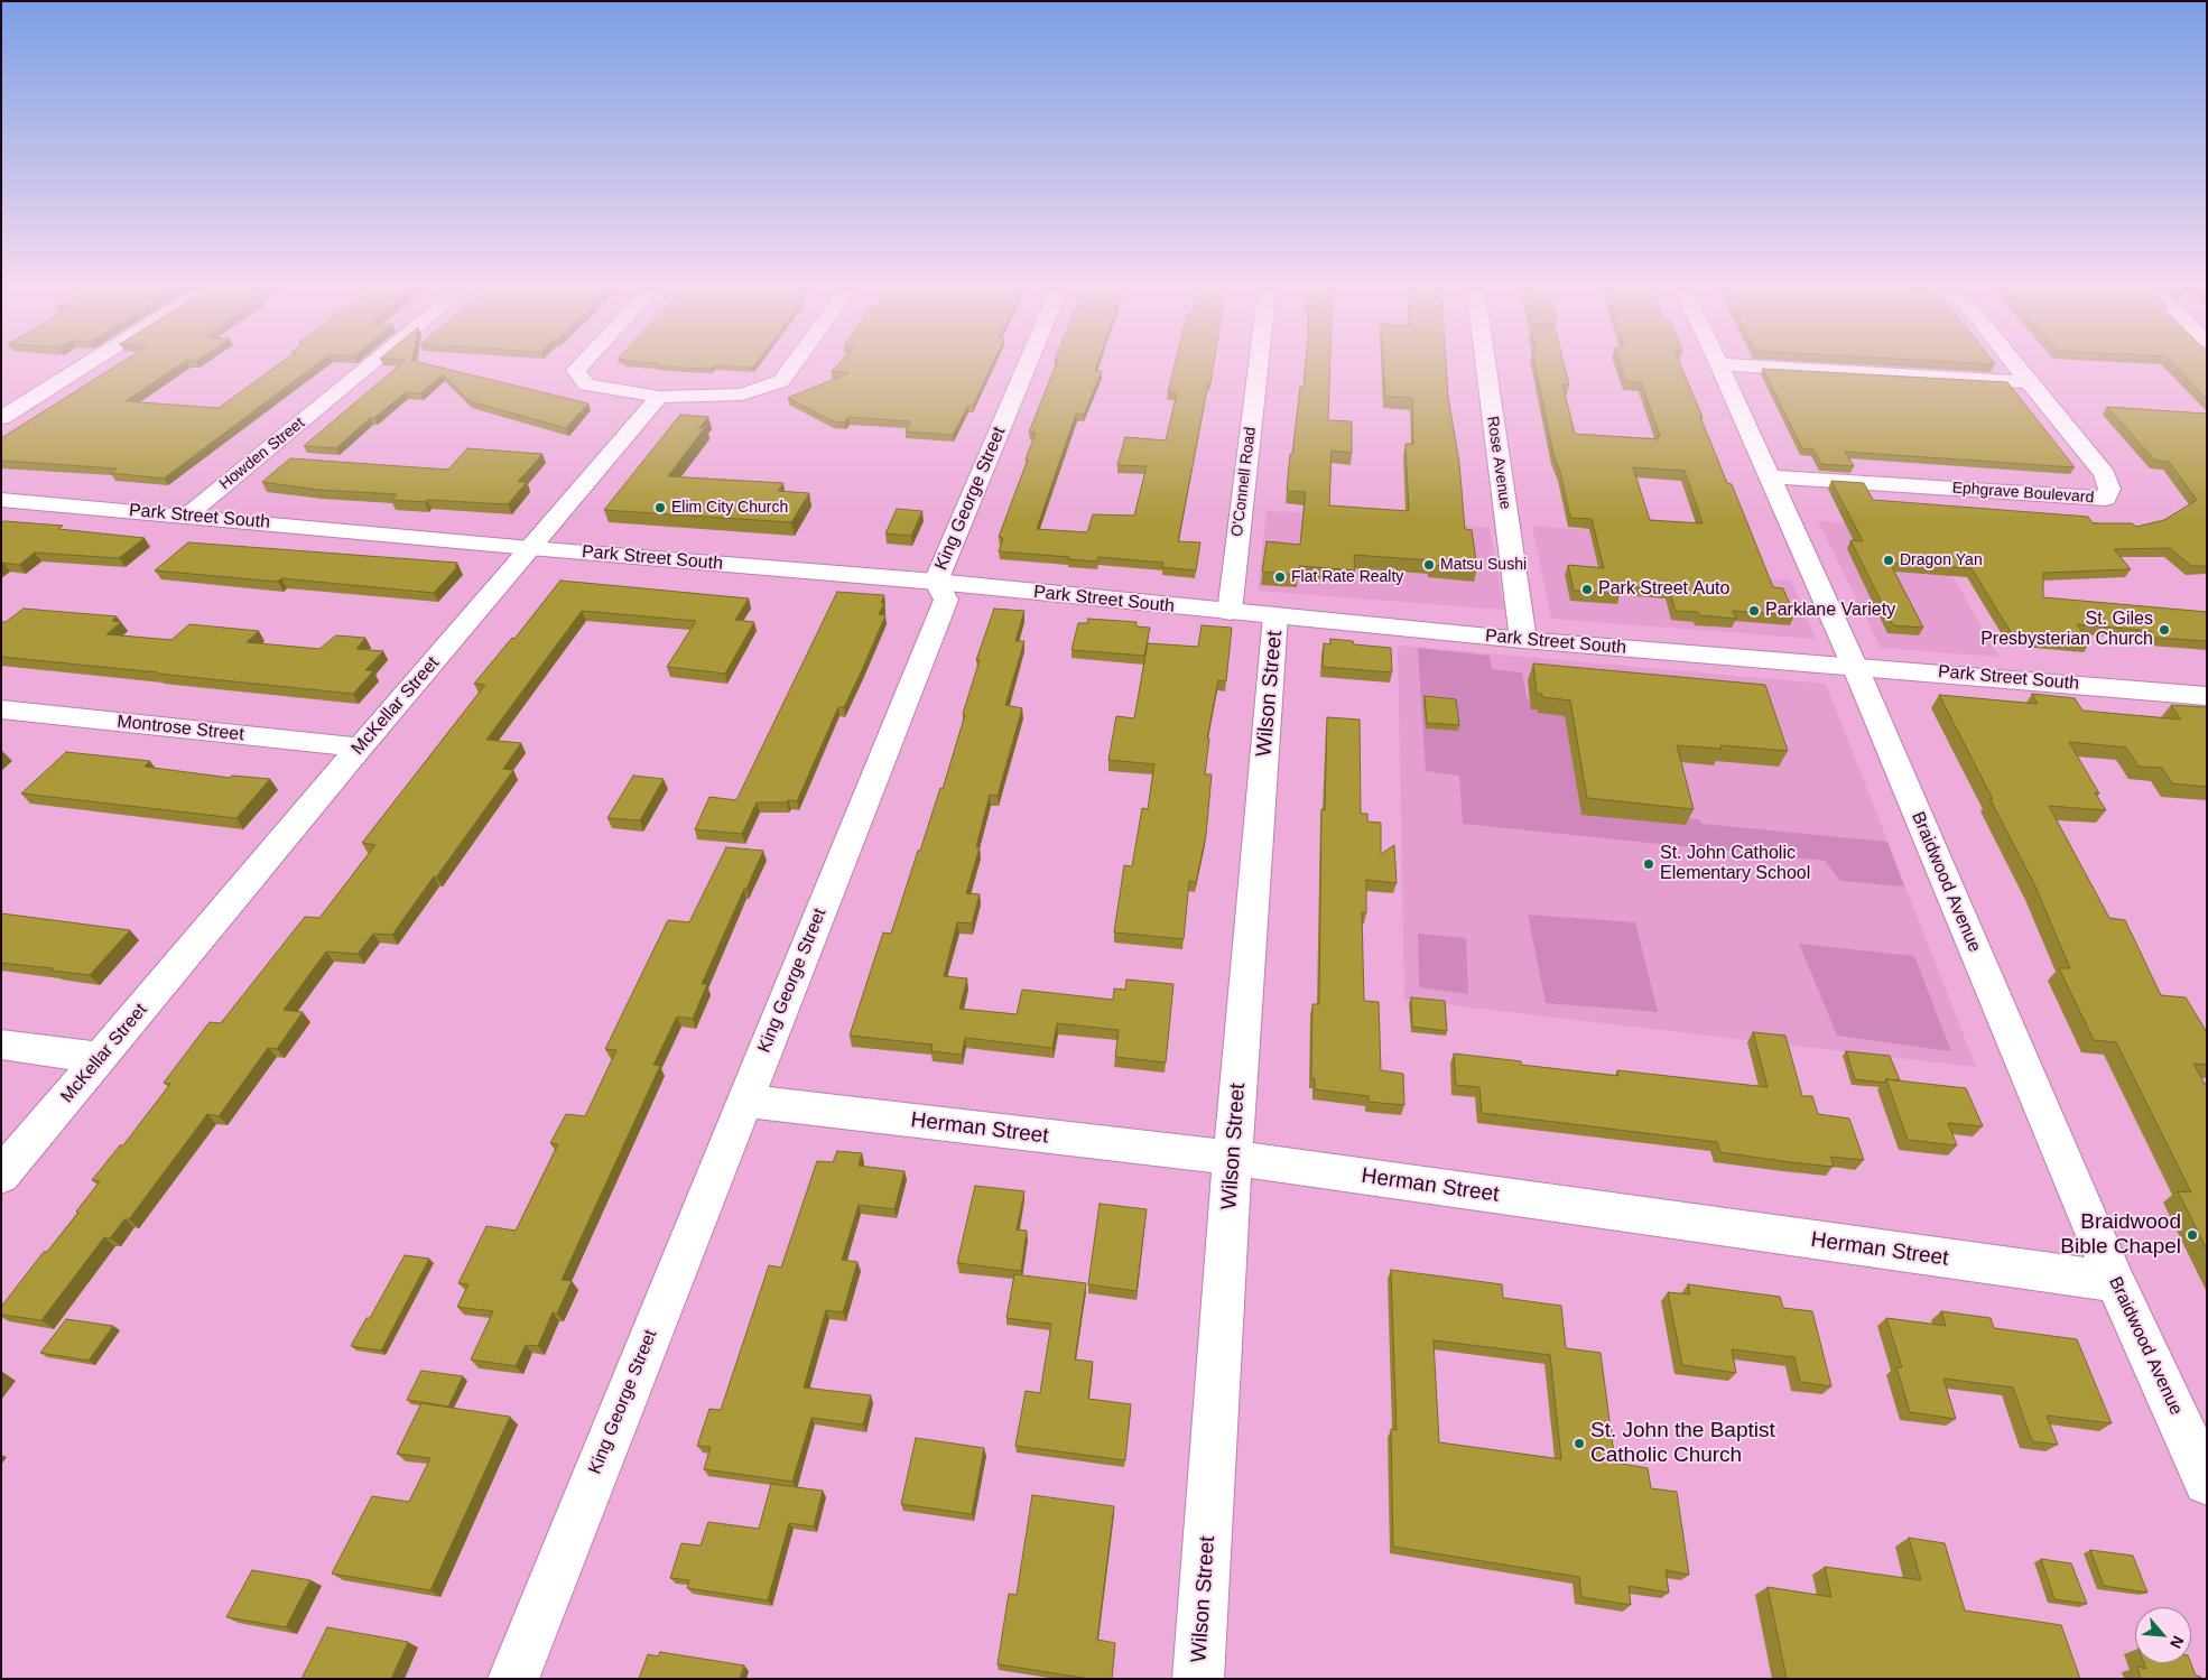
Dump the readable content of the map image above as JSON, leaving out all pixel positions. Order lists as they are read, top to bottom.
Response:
{
  "streets": {
    "street": [
      "Howden Street",
      "Rose Avenue",
      "O'Connell Road",
      "Ephgrave Boulevard",
      "King George Street",
      "Park Street South",
      "Wilson Street",
      "McKellar Street",
      "Montrose Street",
      "Braidwood Avenue",
      "Herman Street"
    ]
  },
  "crossings": [
    ["Howden Street", "Park Street South"],
    ["Rose Avenue", "Park Street South"],
    ["O'Connell Road", "Park Street South"],
    ["Ephgrave Boulevard", "Braidwood Avenue"],
    ["King George Street", "Park Street South"],
    ["King George Street", "Herman Street"],
    ["Park Street South", "Wilson Street"],
    ["Park Street South", "McKellar Street"],
    ["Park Street South", "Braidwood Avenue"],
    ["Wilson Street", "Herman Street"],
    ["McKellar Street", "Montrose Street"],
    ["Braidwood Avenue", "Herman Street"]
  ],
  "places": [
    "Elim City Church",
    "Dragon Yan",
    "Matsu Sushi",
    "Flat Rate Realty",
    "Park Street Auto",
    "Parklane Variety",
    "St. Giles Presbysterian Church",
    "St. John Catholic Elementary School",
    "Braidwood Bible Chapel",
    "St. John the Baptist Catholic Church"
  ],
  "north": "bottom right"
}
